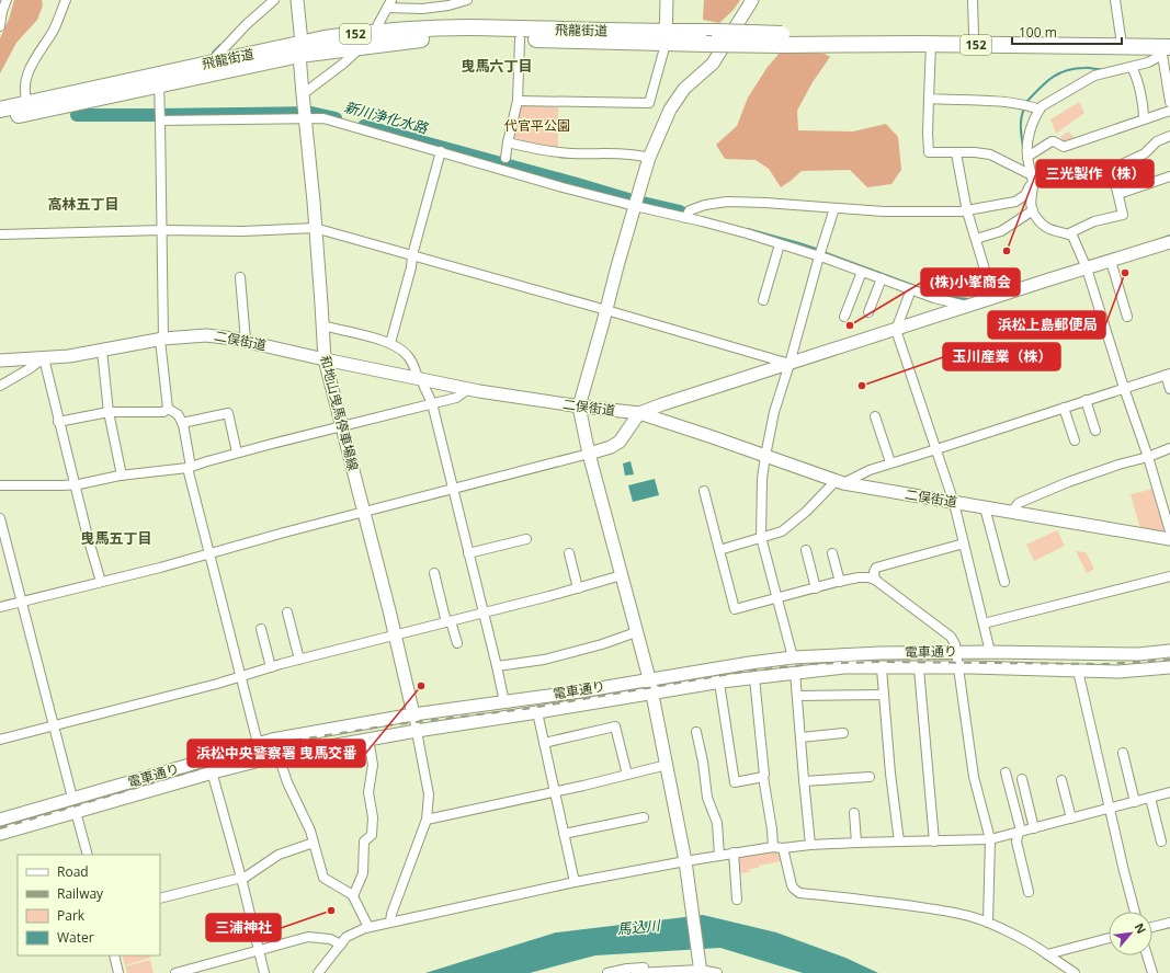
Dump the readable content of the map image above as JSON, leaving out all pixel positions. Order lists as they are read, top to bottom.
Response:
{
  "streets": {
    "highway": ["飛龍街道", "152"],
    "street": ["二俣街道", "和地山曳馬停車場線", "電車通り"]
  },
  "crossings": [
    ["飛龍街道", "和地山曳馬停車場線"],
    ["二俣街道", "和地山曳馬停車場線"],
    ["和地山曳馬停車場線", "電車通り"]
  ],
  "districts": ["曳馬六丁目", "高林五丁目", "曳馬五丁目"],
  "water": ["新川浄化水路", "馬込川"],
  "parks": ["代官平公園"],
  "places": [
    "三光製作（株）",
    "浜松上島郵便局",
    "(株)小峯商会",
    "玉川産業（株）",
    "浜松中央警察署 曳馬交番",
    "三浦神社"
  ],
  "legend": [
    "Road",
    "Railway",
    "Park",
    "Water"
  ],
  "scale_bar": "100 m",
  "north": "top right"
}
